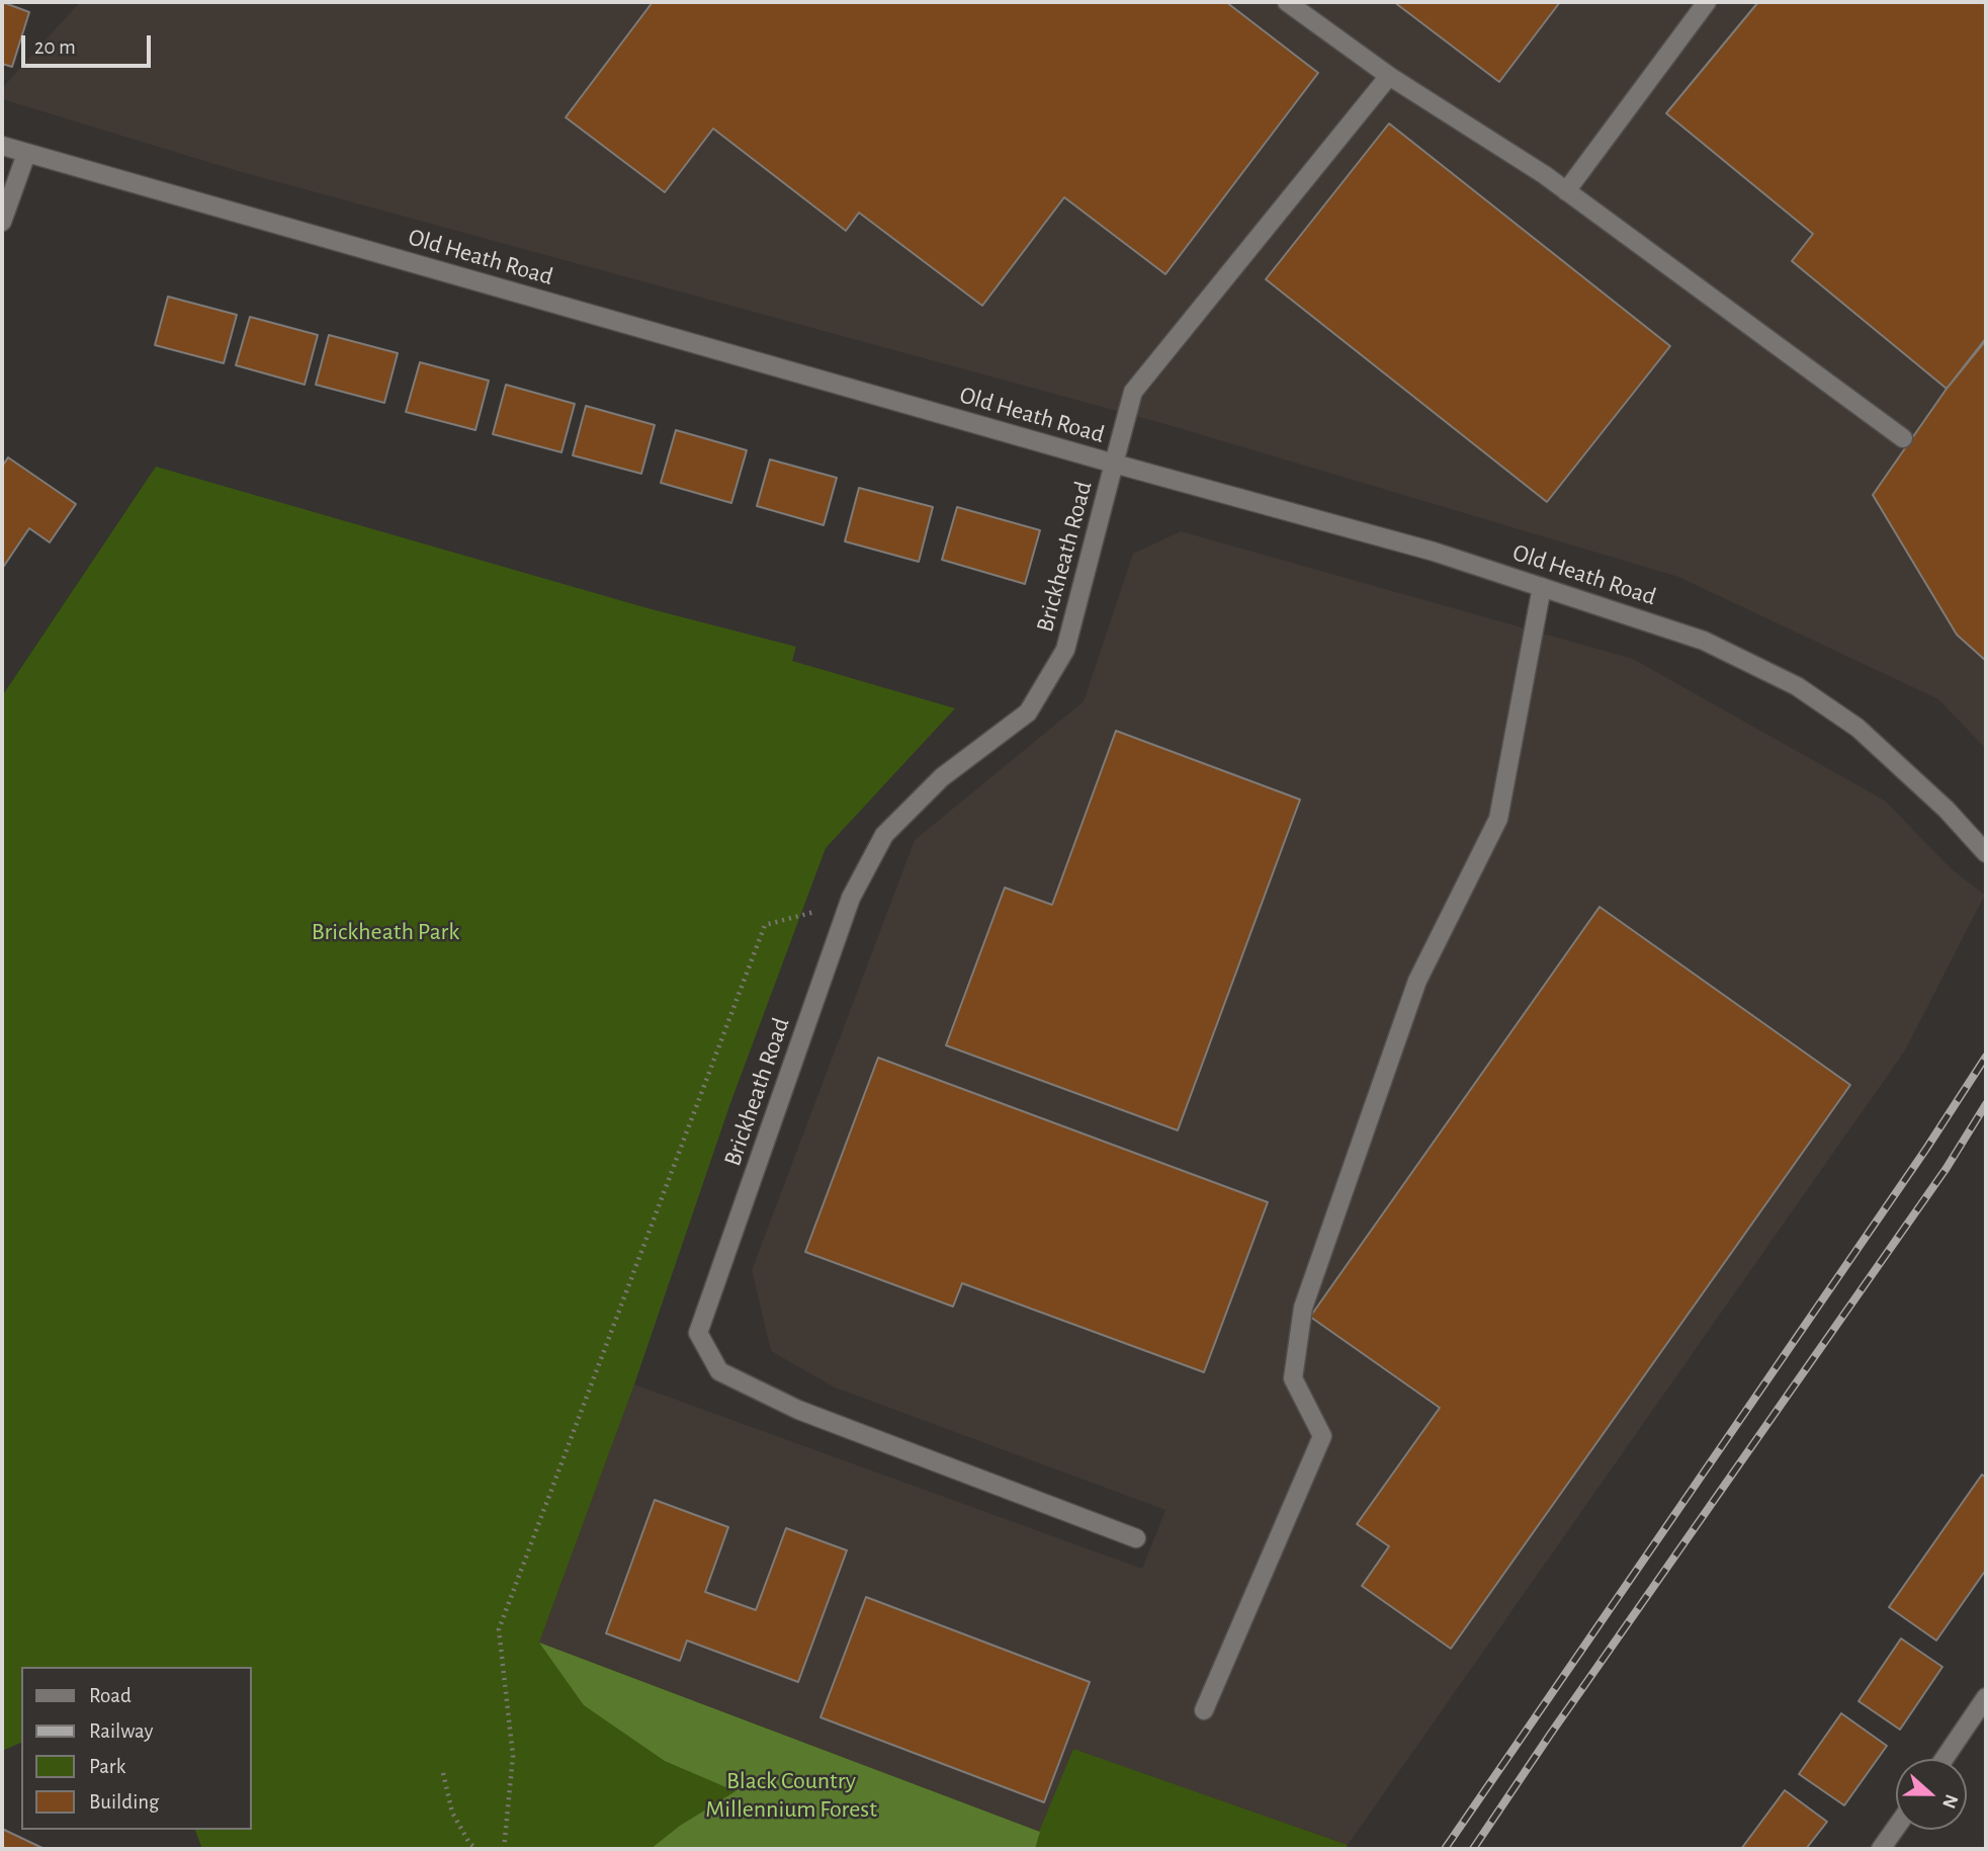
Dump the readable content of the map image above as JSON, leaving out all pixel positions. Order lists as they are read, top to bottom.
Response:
{
  "streets": {
    "street": ["Old Heath Road", "Brickheath Road"]
  },
  "crossings": [
    ["Old Heath Road", "Brickheath Road"]
  ],
  "parks": ["Brickheath Park", "Black Country Millennium Forest"],
  "legend": [
    "Road",
    "Railway",
    "Park",
    "Building"
  ],
  "scale_bar": "20 m",
  "north": "right"
}
